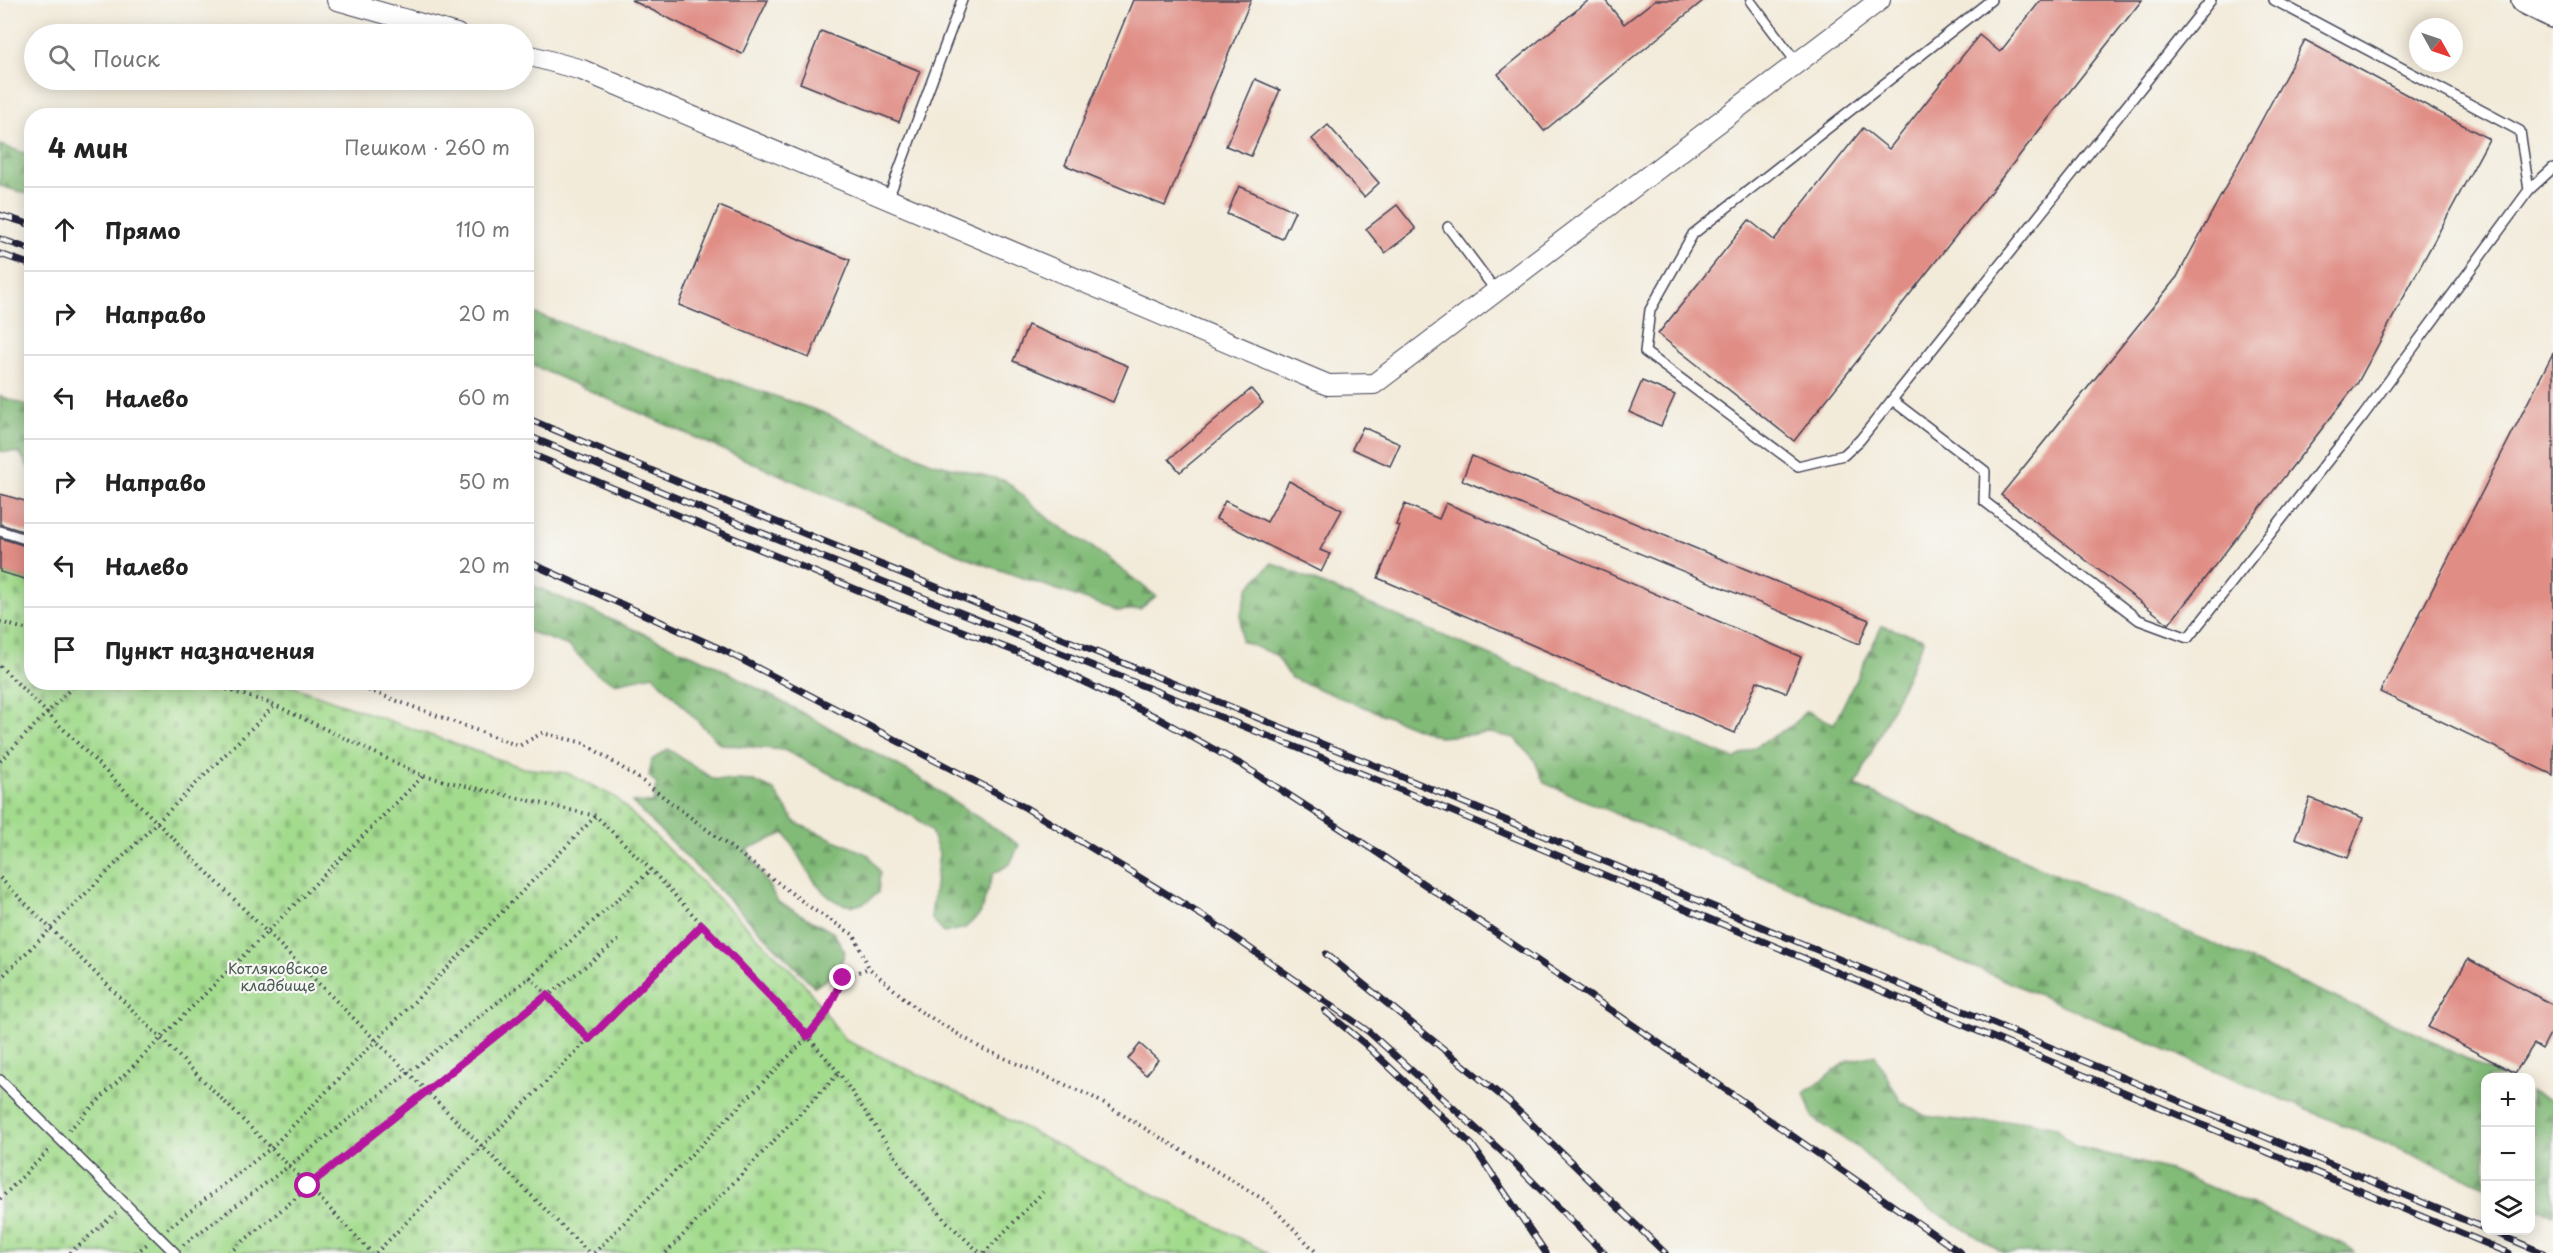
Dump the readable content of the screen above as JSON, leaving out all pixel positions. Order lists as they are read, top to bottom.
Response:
{
  "parks": ["Котляковское кладбище"],
  "north": "bottom right",
  "page": {
    "search": "Поиск",
    "heading": ["4 мин", "Пешком · 260 m"],
    "list": [
      ["Прямо", "110 m"],
      ["Направо", "20 m"],
      ["Налево", "60 m"],
      ["Направо", "50 m"],
      ["Налево", "20 m"],
      "Пункт назначения"
    ],
    "map_buttons": ["+", "−"]
  }
}
